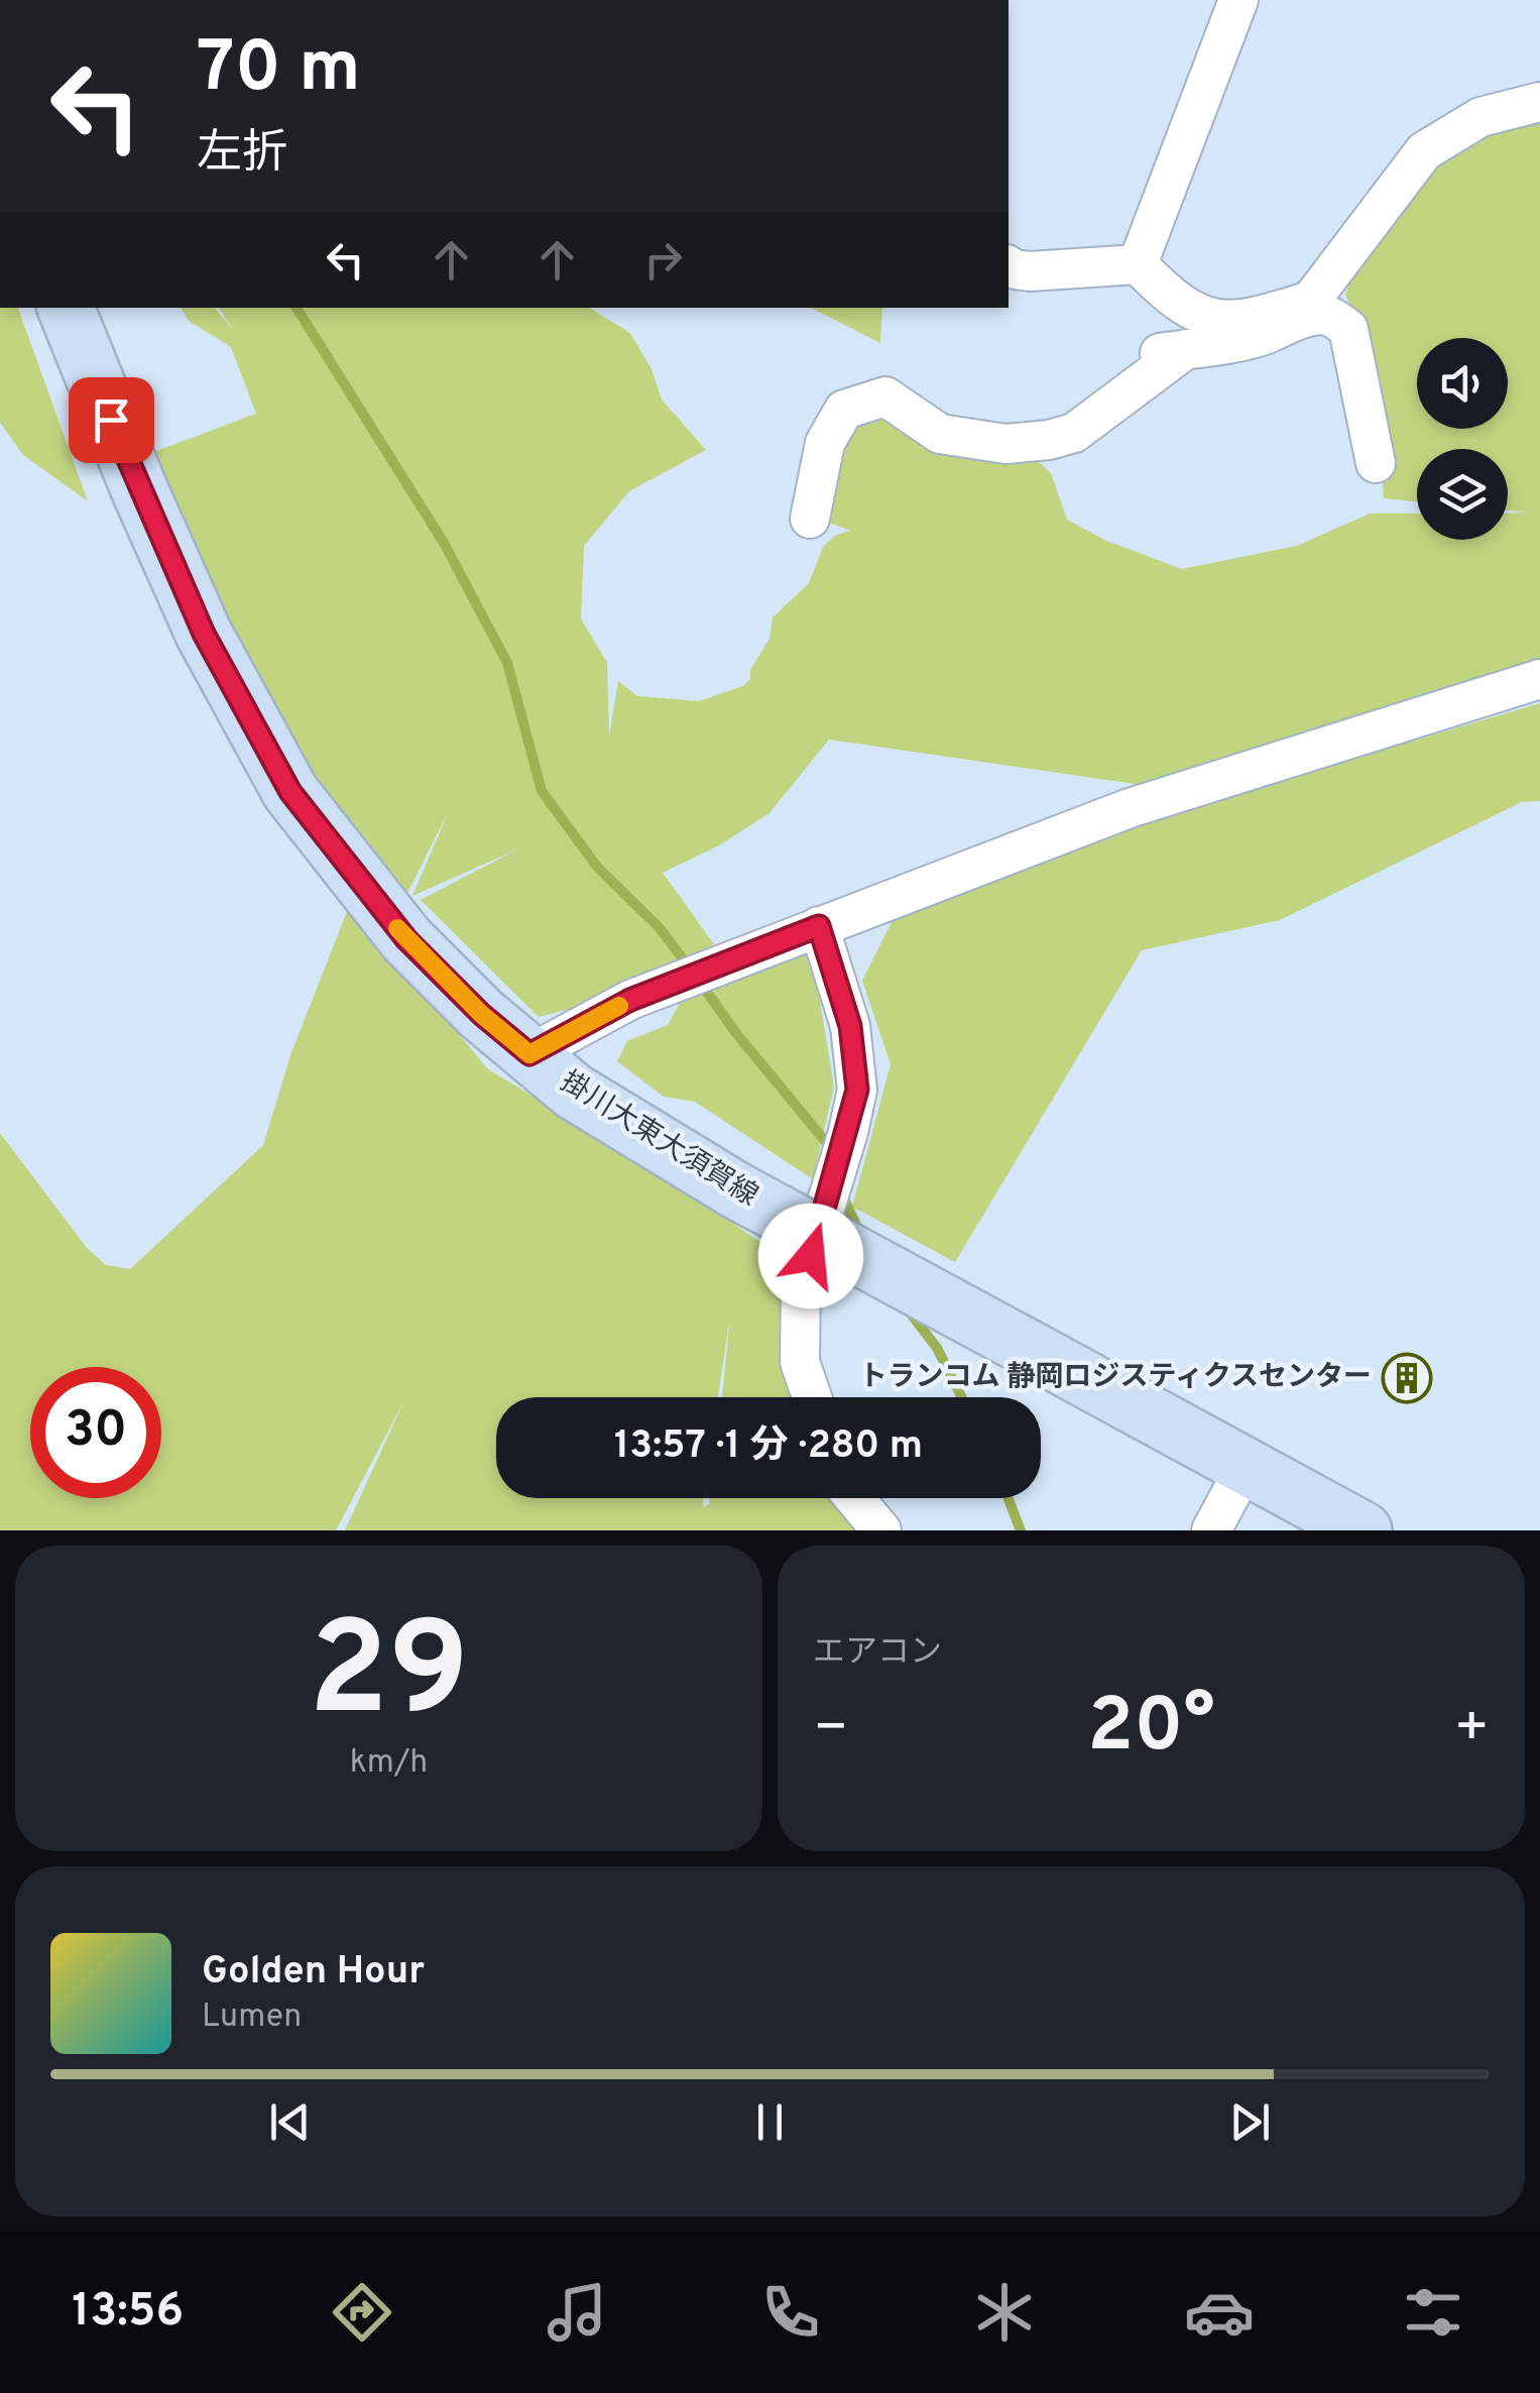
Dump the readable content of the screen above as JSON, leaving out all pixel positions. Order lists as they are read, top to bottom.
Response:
{
  "streets": {
    "main road": ["掛川大東大須賀線"]
  },
  "places": {
    "building": ["トランコム 静岡ロジスティクスセンター"]
  },
  "page": {
    "turn": ["70 m", "左折"],
    "limit": "30",
    "trip": "13:57 · 1 分 · 280 m",
    "tile": [
      ["29", "km/h"],
      "エアコン"
    ],
    "heat": ["−", "20°", "+"],
    "song": ["Golden Hour", "Lumen"],
    "tabs": "13:56"
  }
}
